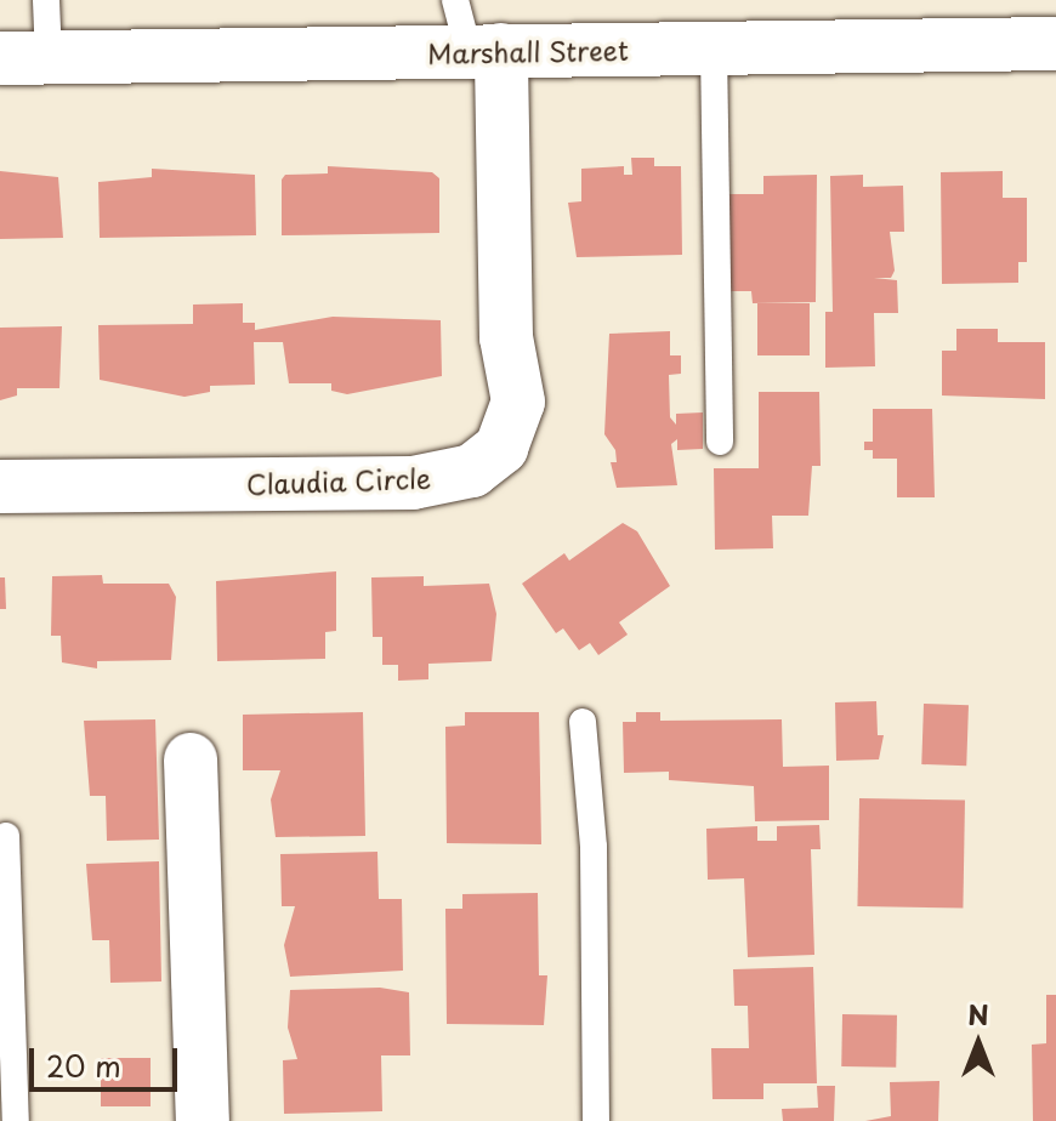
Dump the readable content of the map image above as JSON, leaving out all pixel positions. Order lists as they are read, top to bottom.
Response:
{
  "streets": {
    "street": ["Marshall Street", "Claudia Circle"]
  },
  "crossings": [
    ["Marshall Street", "Claudia Circle"]
  ],
  "scale_bar": "20 m",
  "north": "top"
}
